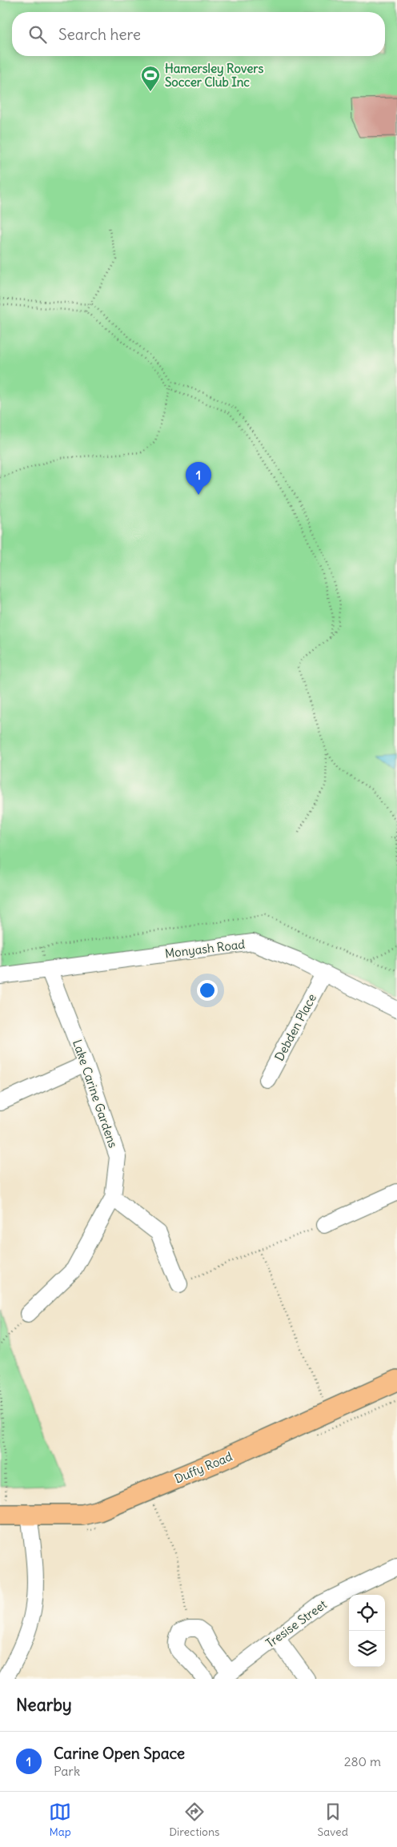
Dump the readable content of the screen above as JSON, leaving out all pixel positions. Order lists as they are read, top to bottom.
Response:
{
  "streets": {
    "main road": ["Duffy Road"],
    "street": [
      "Monyash Road",
      "Debden Place",
      "Lake Carine Gardens",
      "Tresise Street"
    ]
  },
  "crossings": [
    ["Monyash Road", "Debden Place"],
    ["Monyash Road", "Lake Carine Gardens"]
  ],
  "places": {
    "sports": ["Hamersley Rovers Soccer Club Inc"]
  },
  "page": {
    "search": "Search here",
    "pins": "1",
    "heading": "Nearby",
    "list": [
      {
        "mark": "1",
        "name": "Carine Open Space",
        "note": "Park",
        "value": "280 m"
      }
    ],
    "nav": ["Map", "Directions", "Saved"]
  }
}
